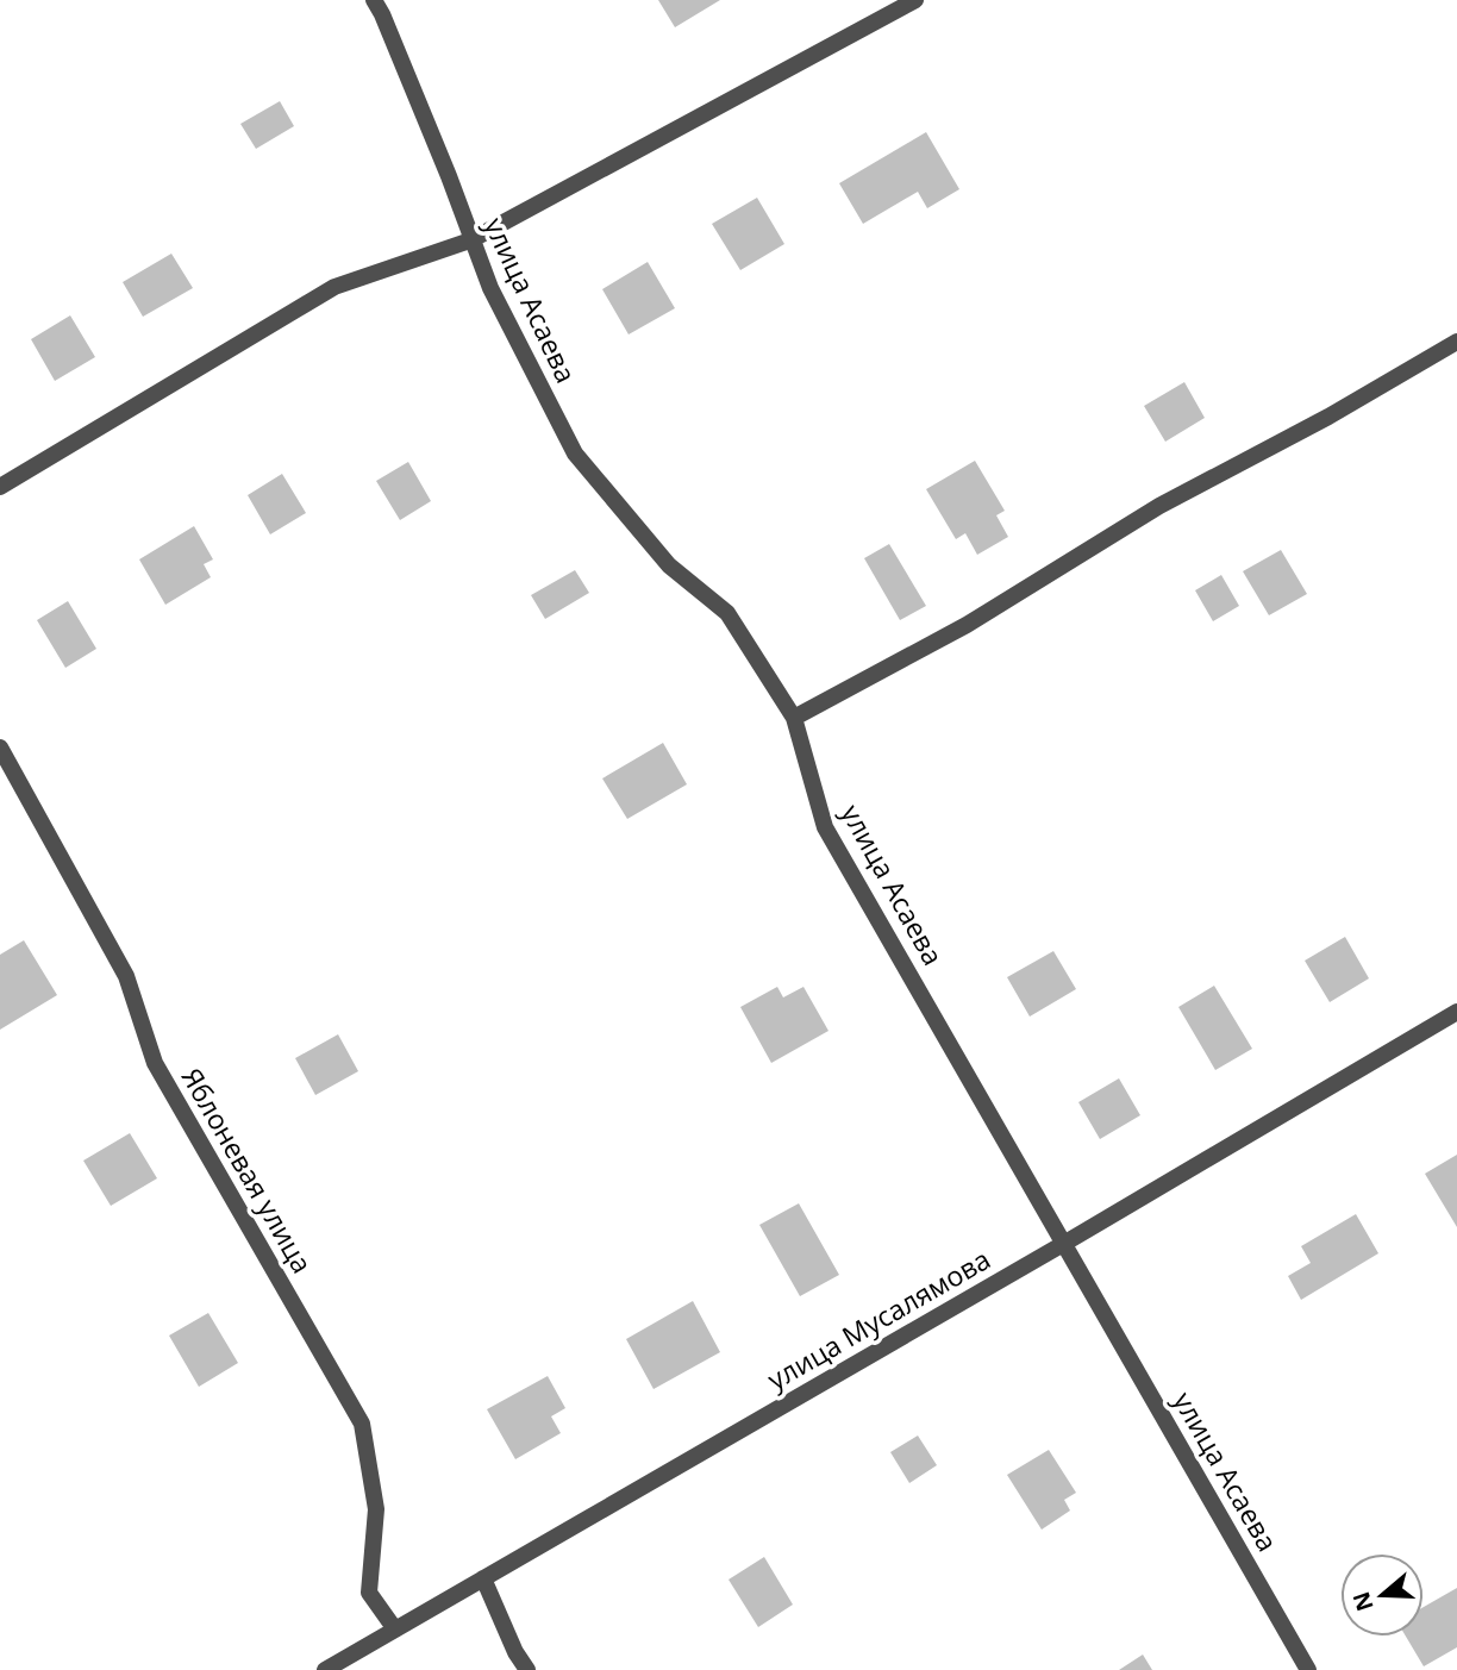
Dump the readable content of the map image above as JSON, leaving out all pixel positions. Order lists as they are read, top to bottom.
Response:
{
  "streets": {
    "street": ["улица Асаева", "Яблоневая улица", "улица Мусалямова"]
  },
  "crossings": [
    ["улица Асаева", "улица Мусалямова"],
    ["Яблоневая улица", "улица Мусалямова"]
  ],
  "north": "left"
}
